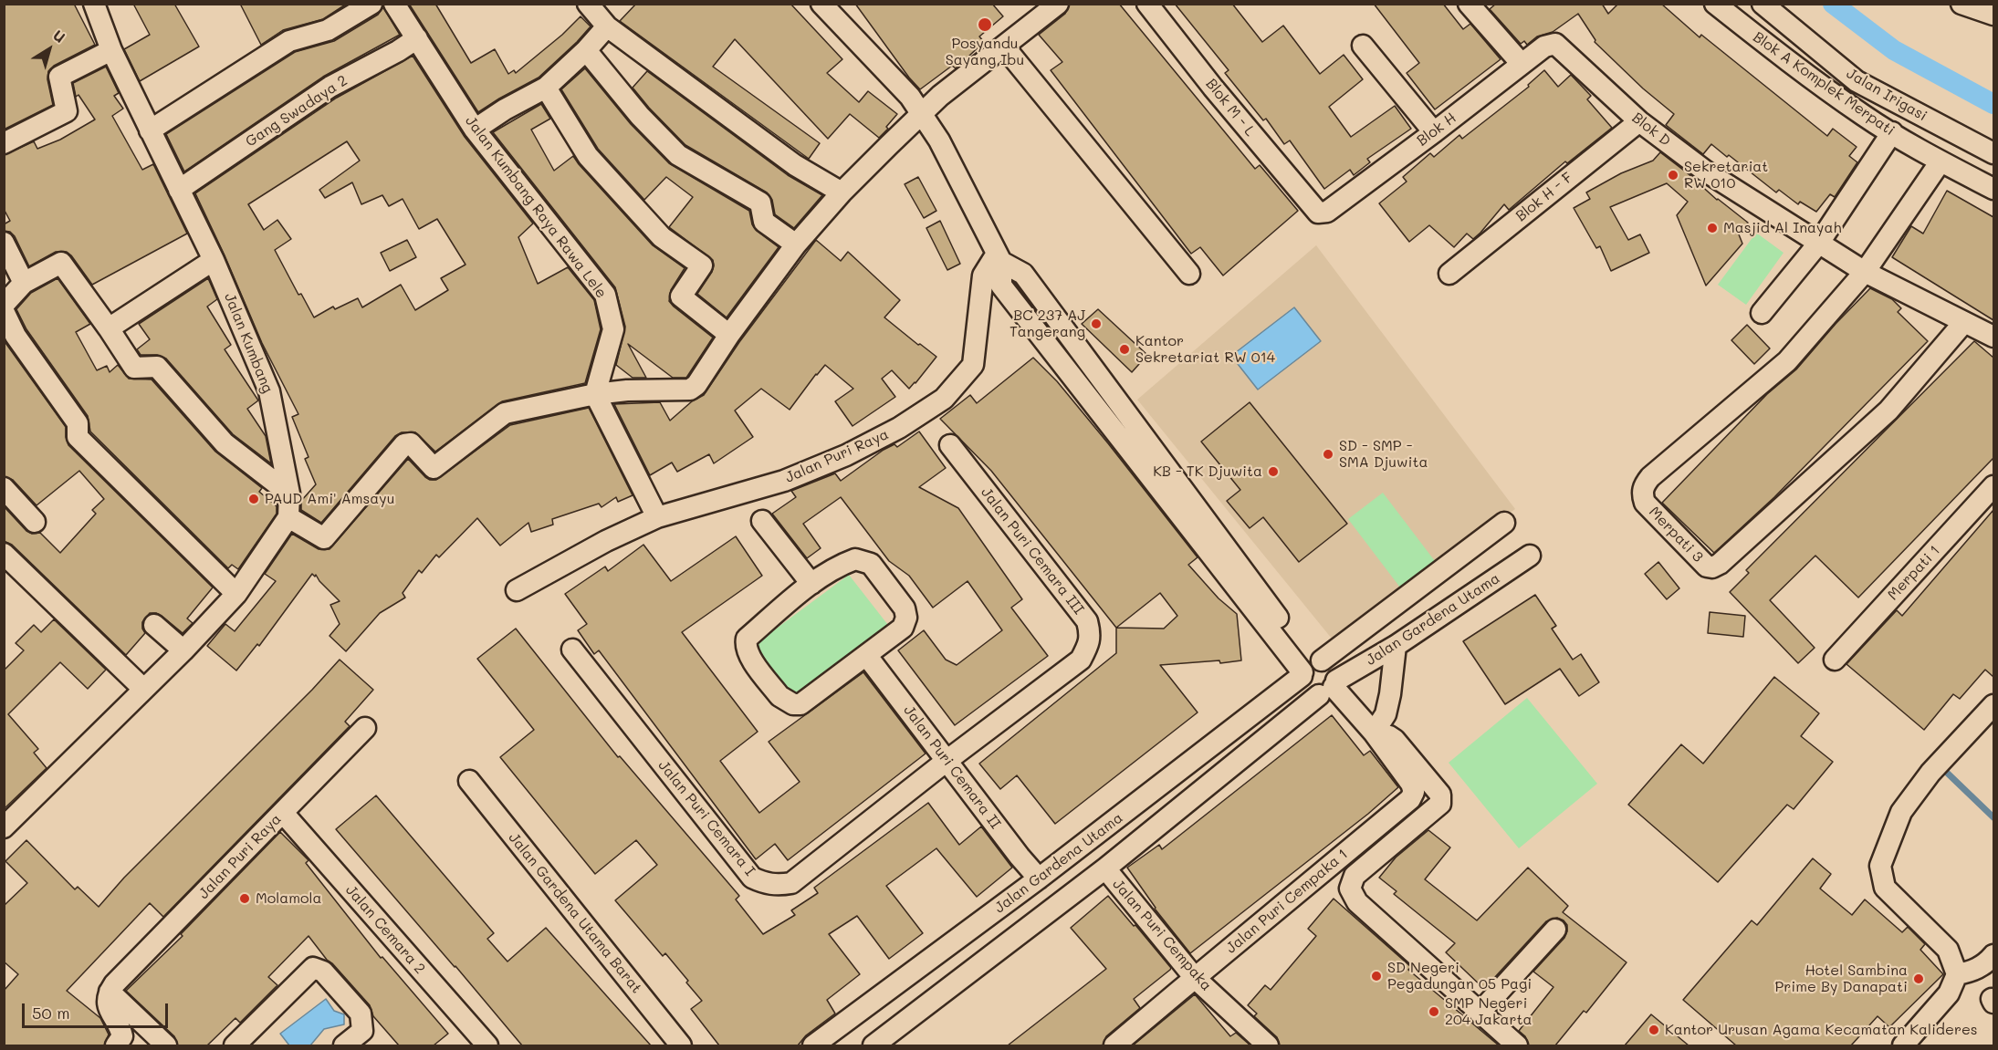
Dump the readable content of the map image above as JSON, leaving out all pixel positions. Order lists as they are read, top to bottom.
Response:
{
  "streets": {
    "street": [
      "Blok A Komplek Merpati",
      "Jalan Irigasi",
      "Blok M - L",
      "Gang Swadaya 2",
      "Blok H",
      "Blok D",
      "Blok H - F",
      "Jalan Kumbang Raya Rawa Lele",
      "Jalan Kumbang",
      "Jalan Puri Raya",
      "Merpati 3",
      "Jalan Puri Cemara III",
      "Merpati 1",
      "Jalan Gardena Utama",
      "Jalan Puri Cemara II",
      "Jalan Puri Cemara I",
      "Jalan Puri Cempaka 1",
      "Jalan Gardena Utama Barat",
      "Jalan Cemara 2",
      "Jalan Puri Cempaka"
    ]
  },
  "crossings": [
    ["Blok M - L", "Blok H"],
    ["Gang Swadaya 2", "Jalan Kumbang Raya Rawa Lele"],
    ["Gang Swadaya 2", "Jalan Kumbang"],
    ["Blok H", "Blok D"],
    ["Blok D", "Blok H - F"],
    ["Blok D", "Merpati 3"],
    ["Jalan Puri Raya", "Jalan Cemara 2"],
    ["Jalan Puri Cemara III", "Jalan Puri Cemara II"],
    ["Jalan Puri Cemara III", "Jalan Puri Cemara I"],
    ["Jalan Gardena Utama", "Jalan Puri Cemara II"],
    ["Jalan Gardena Utama", "Jalan Puri Cempaka 1"],
    ["Jalan Gardena Utama", "Jalan Puri Cempaka"],
    ["Jalan Puri Cemara II", "Jalan Puri Cemara I"],
    ["Jalan Puri Cempaka 1", "Jalan Puri Cempaka"]
  ],
  "places": [
    "Posyandu Sayang Ibu",
    "Sekretariat RW 010",
    "Masjid Al Inayah",
    "BC 237 AJ Tangerang",
    "Kantor Sekretariat RW 014",
    "SD - SMP - SMA Djuwita",
    "KB - TK Djuwita",
    "PAUD Ami' Amsayu",
    "Molamola",
    "SD Negeri Pegadungan 05 Pagi",
    "Hotel Sambina Prime By Danapati",
    "SMP Negeri 204 Jakarta",
    "Kantor Urusan Agama Kecamatan Kalideres"
  ],
  "scale_bar": "50 m",
  "north": "top right"
}
